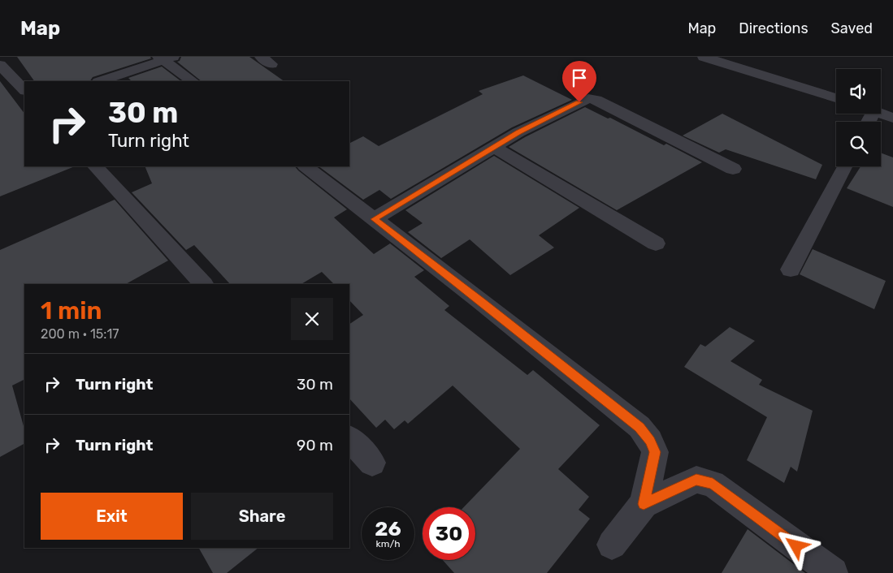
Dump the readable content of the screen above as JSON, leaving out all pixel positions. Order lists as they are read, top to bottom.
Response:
{
  "page": {
    "header": "Map",
    "nav": ["Map", "Directions", "Saved"],
    "turn": ["30 m", "Turn right"],
    "heading": ["1 min", "200 m · 15:17"],
    "list": [
      {
        "name": "Turn right",
        "value": "30 m"
      },
      {
        "name": "Turn right",
        "value": "90 m"
      }
    ],
    "buttons": ["Exit", "Share"],
    "speed": "26 km/h",
    "limit": "30"
  }
}
